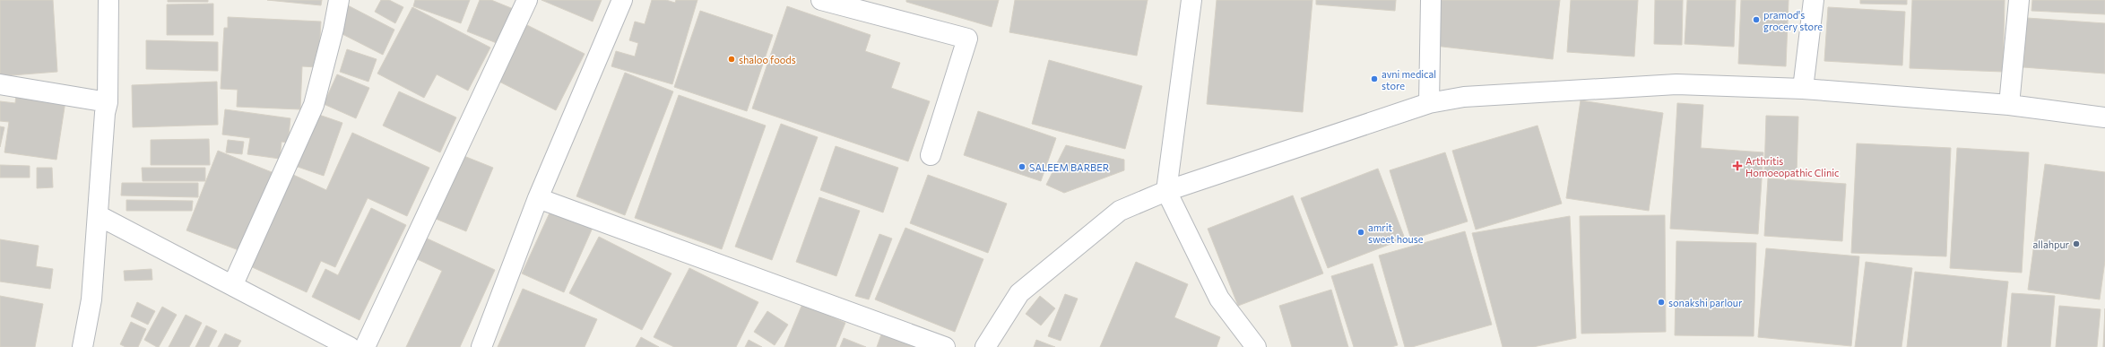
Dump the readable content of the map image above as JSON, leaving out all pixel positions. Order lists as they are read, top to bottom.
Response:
{
  "places": {
    "other": [
      "pramod's grocery store",
      "shaloo foods",
      "avni medical store",
      "SALEEM BARBER",
      "amrit sweet house",
      "allahpur",
      "sonakshi parlour"
    ],
    "health": ["Arthritis Homoeopathic Clinic"]
  }
}
